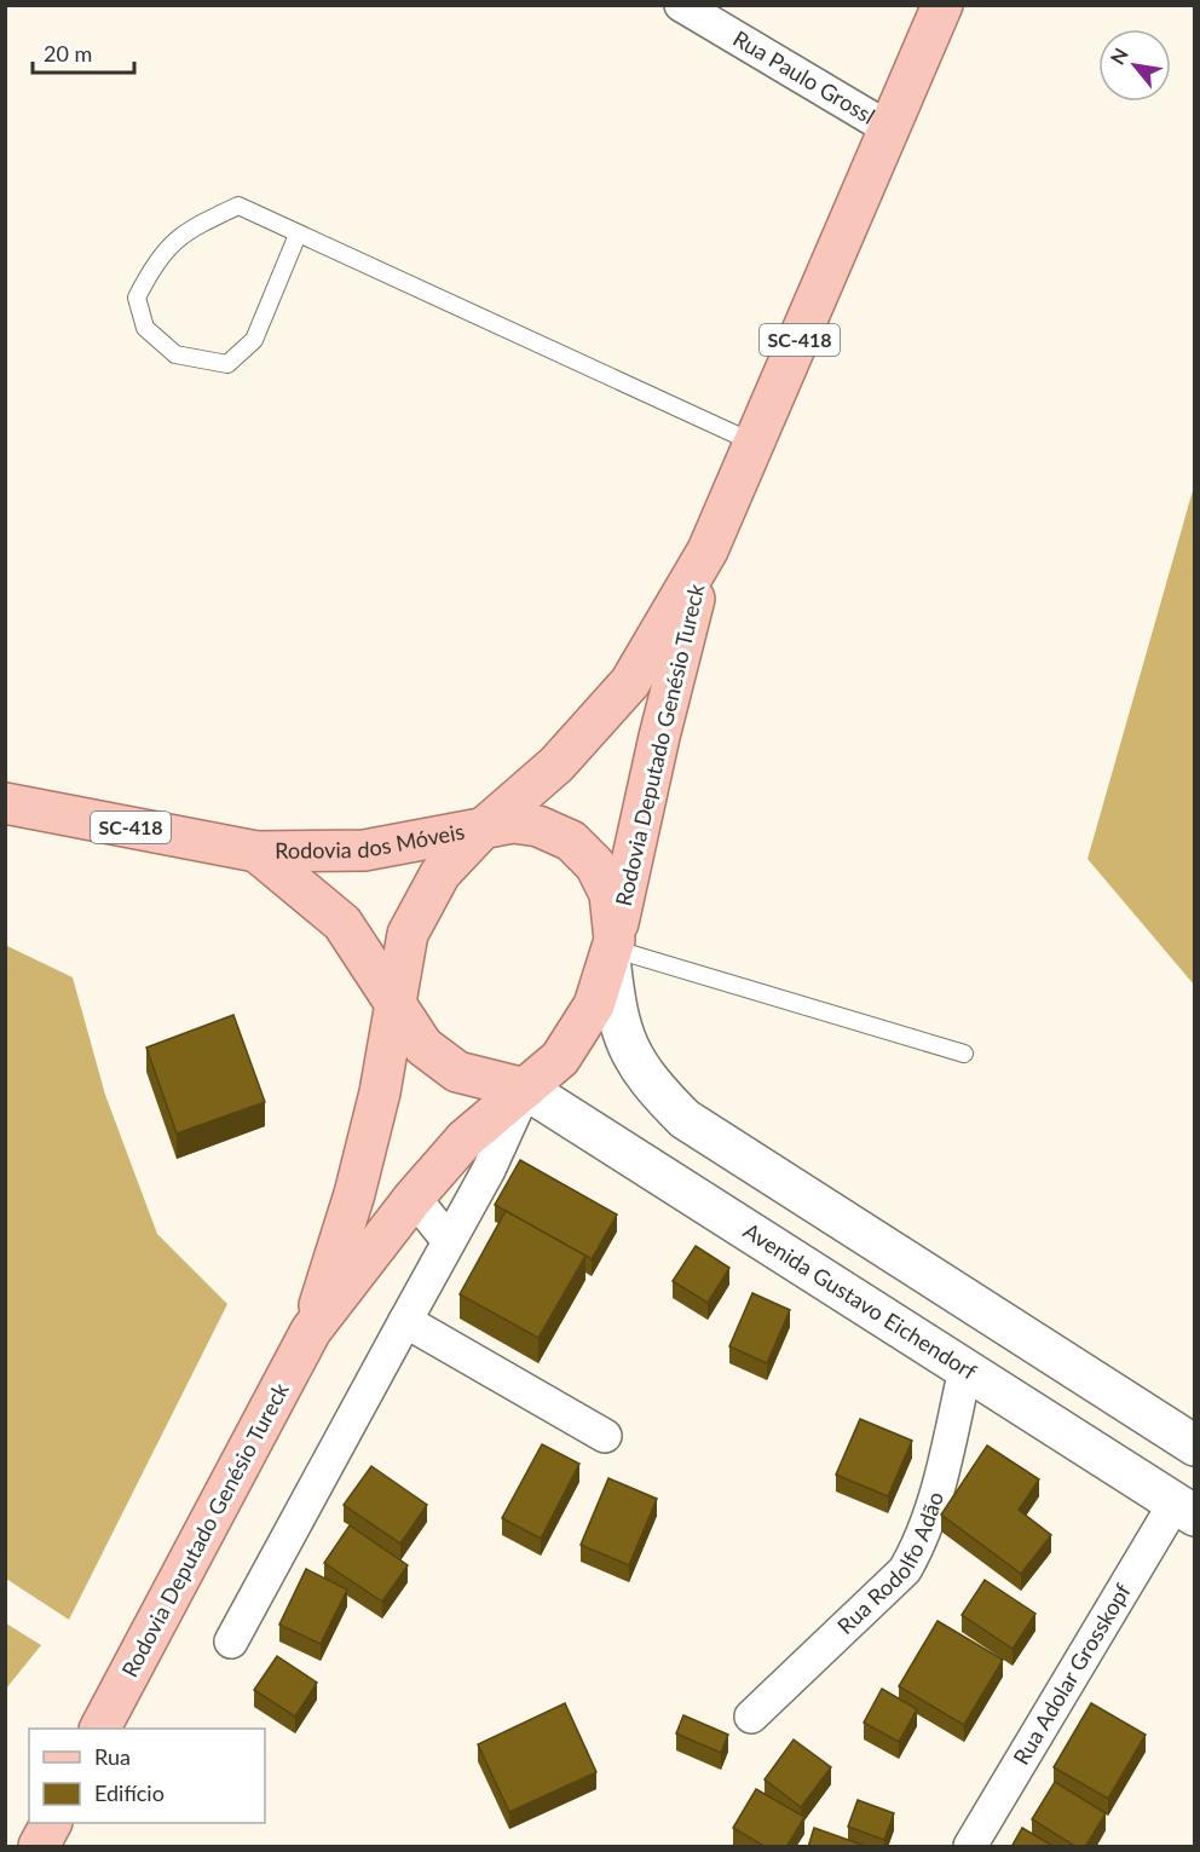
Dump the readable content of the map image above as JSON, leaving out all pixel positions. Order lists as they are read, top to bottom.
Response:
{
  "streets": {
    "main road": ["SC-418", "Rodovia Deputado Genésio Tureck", "Rodovia dos Móveis"],
    "street": [
      "Rua Paulo Grossl",
      "Avenida Gustavo Eichendorf",
      "Rua Rodolfo Adão",
      "Rua Adolar Grosskopf"
    ]
  },
  "crossings": [
    ["Rua Paulo Grossl", "Rodovia Deputado Genésio Tureck"],
    ["Rodovia Deputado Genésio Tureck", "Rodovia dos Móveis"],
    ["Rodovia Deputado Genésio Tureck", "Avenida Gustavo Eichendorf"],
    ["Rodovia dos Móveis", "Avenida Gustavo Eichendorf"],
    ["Avenida Gustavo Eichendorf", "Rua Rodolfo Adão"],
    ["Avenida Gustavo Eichendorf", "Rua Adolar Grosskopf"]
  ],
  "legend": ["Rua", "Edifício"],
  "scale_bar": "20 m",
  "north": "top left"
}
